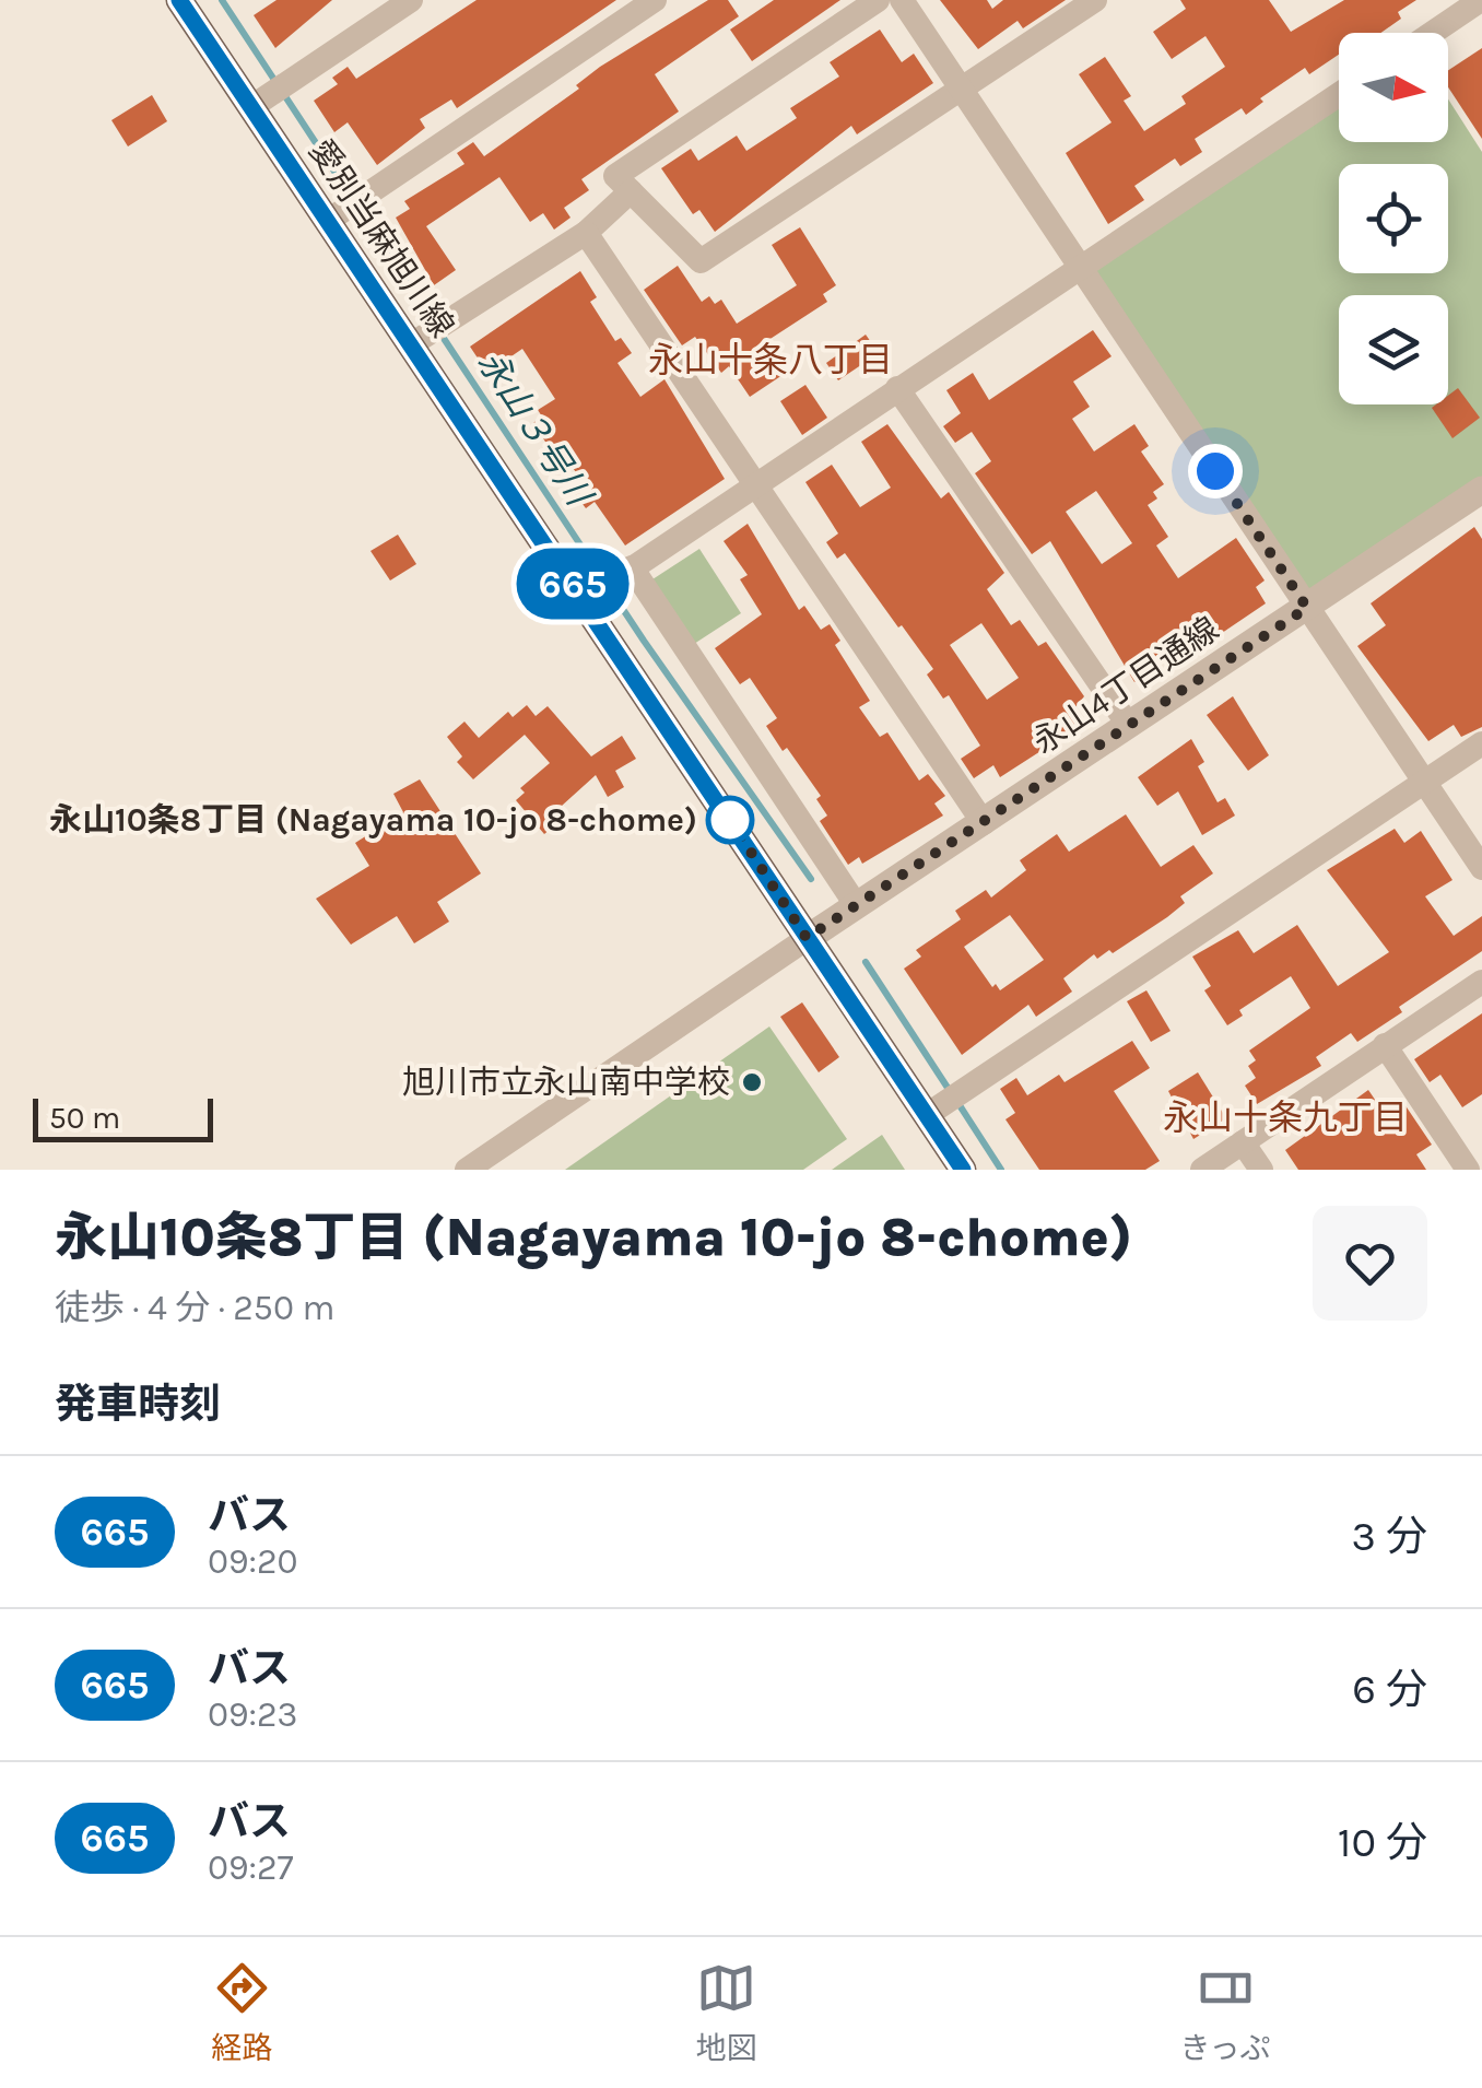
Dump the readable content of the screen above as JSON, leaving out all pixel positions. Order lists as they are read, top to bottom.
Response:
{
  "streets": {
    "main road": ["愛別当麻旭川線"],
    "street": ["永山4丁目通線"]
  },
  "crossings": [
    ["愛別当麻旭川線", "永山4丁目通線"]
  ],
  "districts": ["永山十条八丁目", "永山十条九丁目"],
  "water": ["永山３号川"],
  "places": ["永山10条8丁目 (Nagayama 10-jo 8-chome)", "旭川市立永山南中学校"],
  "lines": ["bus line 665"],
  "scale_bar": "50 m",
  "north": "right",
  "page": {
    "on_map": "665",
    "scale": "50 m",
    "heading": [
      ["永山10条8丁目 (Nagayama 10-jo 8-chome)", "徒歩 · 4 分 · 250 m"],
      "発車時刻"
    ],
    "list": [
      {
        "mark": "665",
        "name": "バス",
        "note": "09:20",
        "value": "3 分"
      },
      {
        "mark": "665",
        "name": "バス",
        "note": "09:23",
        "value": "6 分"
      },
      {
        "mark": "665",
        "name": "バス",
        "note": "09:27",
        "value": "10 分"
      }
    ],
    "tabs": ["経路", "地図", "きっぷ"]
  }
}
